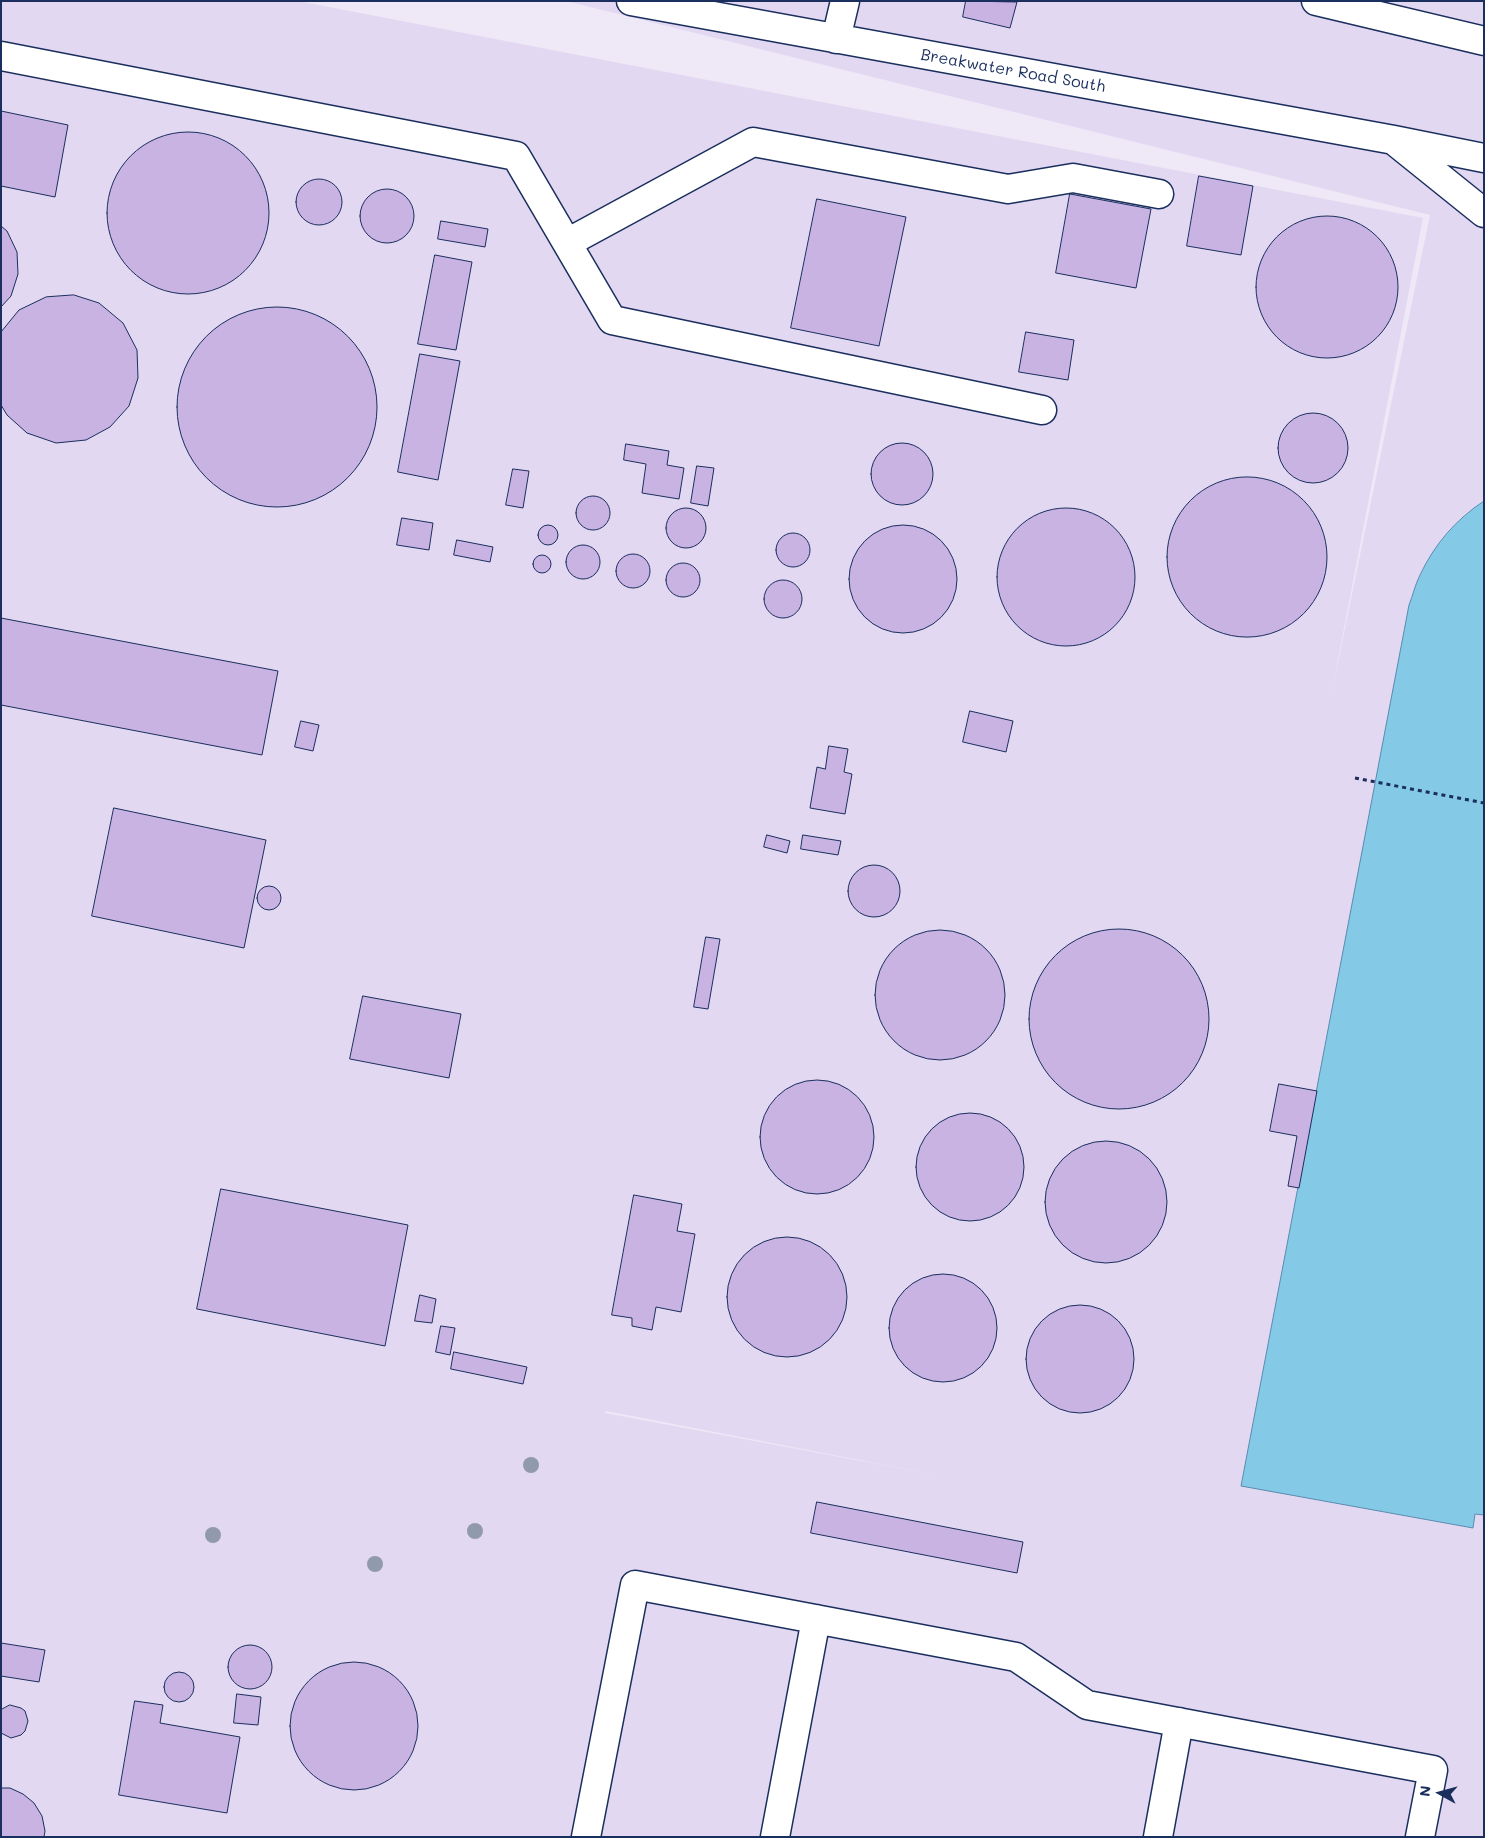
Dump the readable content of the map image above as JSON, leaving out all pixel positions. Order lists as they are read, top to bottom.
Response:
{
  "streets": {
    "street": ["Breakwater Road South"]
  },
  "north": "left"
}
